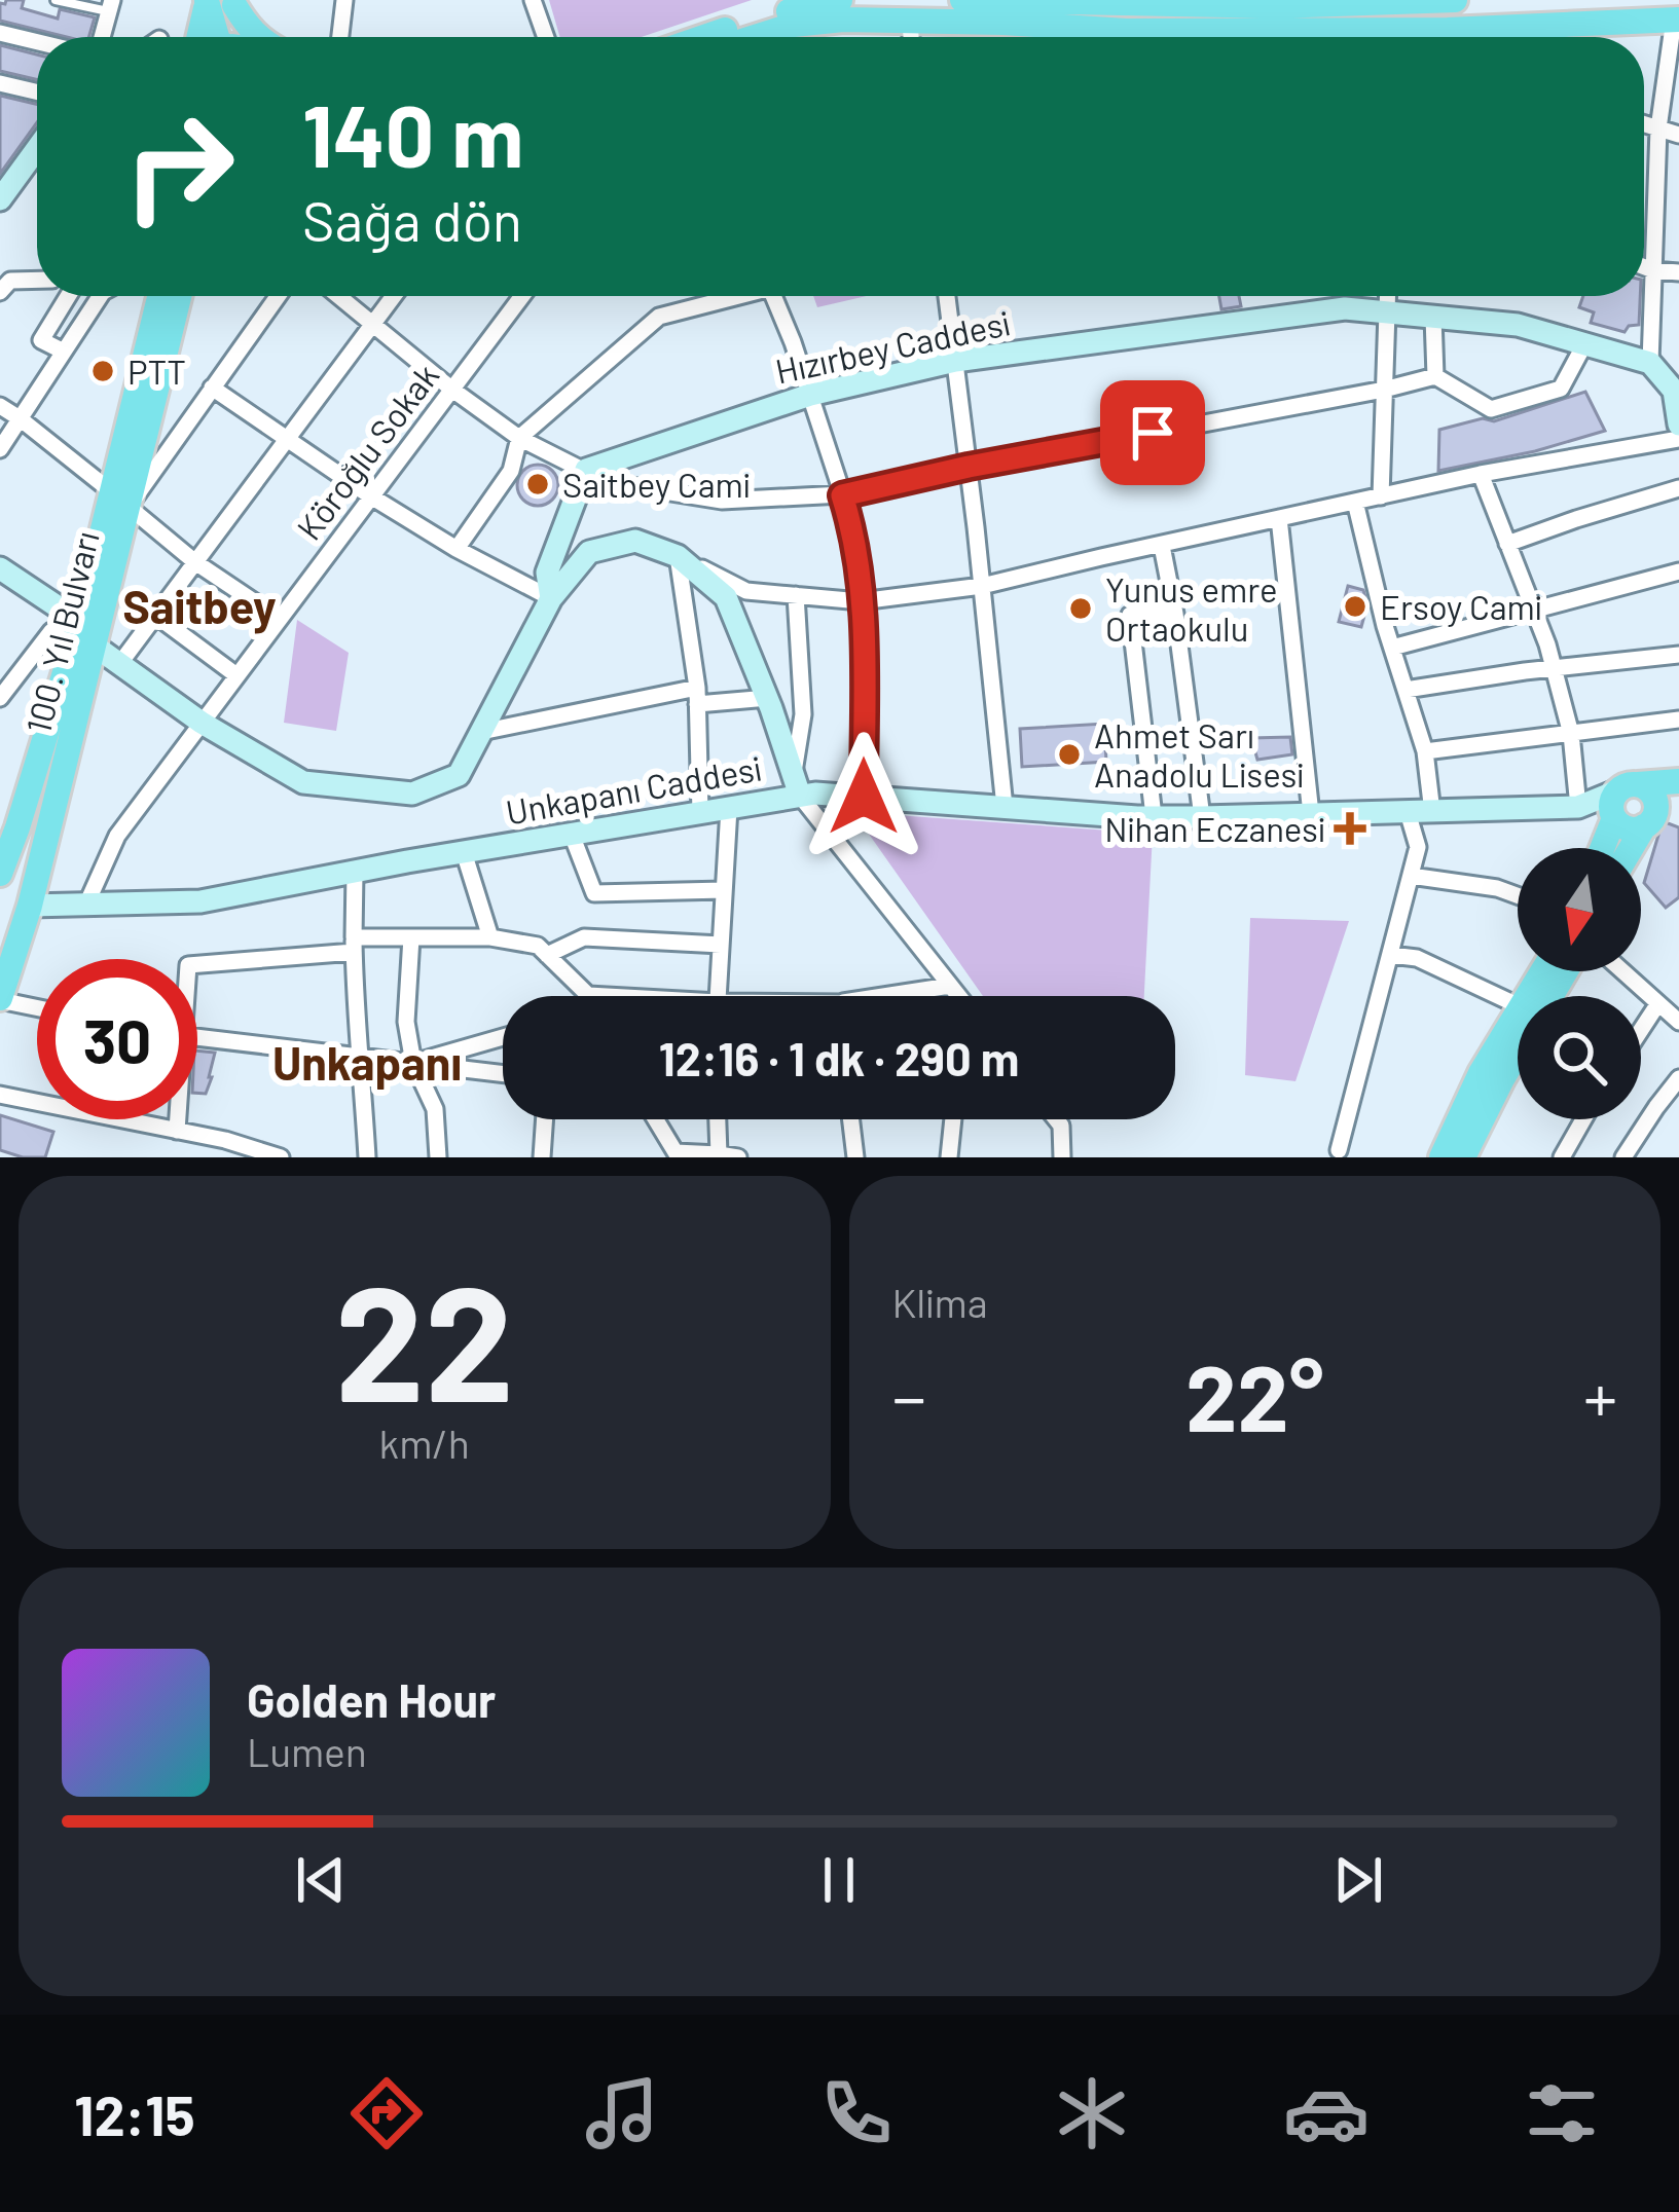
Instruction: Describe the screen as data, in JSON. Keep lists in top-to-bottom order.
{
  "streets": {
    "main road": ["Hızırbey Caddesi", "100. Yıl Bulvarı", "Unkapanı Caddesi"],
    "street": ["Köroğlu Sokak"]
  },
  "crossings": [
    ["Köroğlu Sokak", "Unkapanı Caddesi"],
    ["100. Yıl Bulvarı", "Unkapanı Caddesi"]
  ],
  "districts": ["Saitbey", "Unkapanı"],
  "places": {
    "other": [
      "PTT",
      "Saitbey Cami",
      "Ersoy Cami",
      "Yunus emre Ortaokulu",
      "Ahmet Sarı Anadolu Lisesi"
    ],
    "health": ["Nihan Eczanesi"]
  },
  "north": "bottom",
  "page": {
    "turn": ["140 m", "Sağa dön"],
    "limit": "30",
    "trip": "12:16 · 1 dk · 290 m",
    "tile": [
      ["22", "km/h"],
      "Klima"
    ],
    "heat": ["−", "22°", "+"],
    "song": ["Golden Hour", "Lumen"],
    "tabs": "12:15"
  }
}
